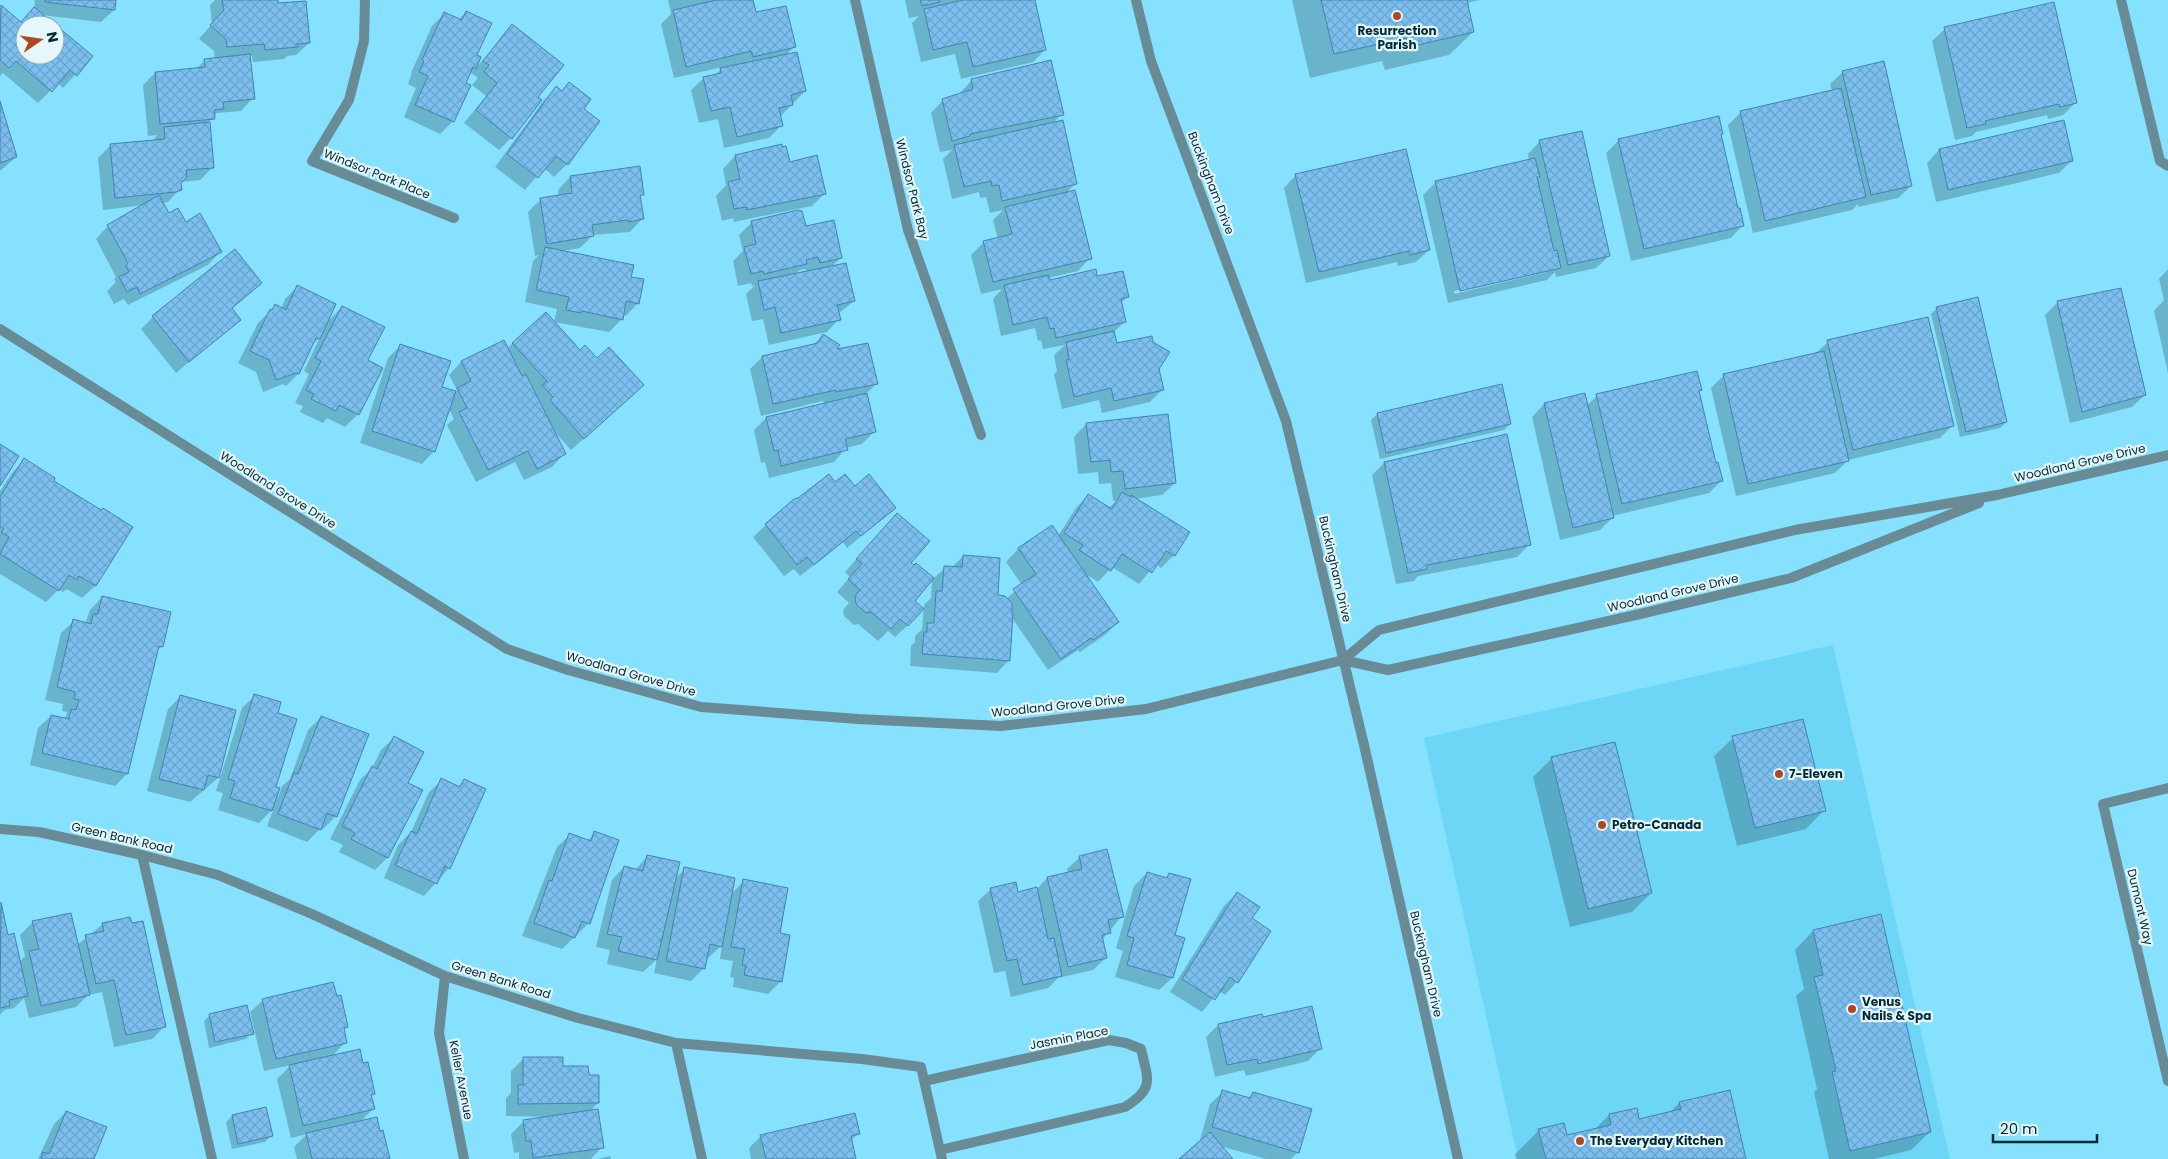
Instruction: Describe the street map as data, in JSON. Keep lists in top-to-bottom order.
{
  "streets": {
    "street": [
      "Windsor Park Place",
      "Buckingham Drive",
      "Windsor Park Bay",
      "Woodland Grove Drive",
      "Green Bank Road",
      "Dumont Way",
      "Jasmin Place",
      "Keller Avenue"
    ]
  },
  "crossings": [
    ["Buckingham Drive", "Woodland Grove Drive"],
    ["Green Bank Road", "Jasmin Place"],
    ["Green Bank Road", "Keller Avenue"]
  ],
  "places": [
    "Resurrection Parish",
    "7-Eleven",
    "Petro-Canada",
    "Venus Nails & Spa",
    "The Everyday Kitchen"
  ],
  "scale_bar": "20 m",
  "north": "right"
}
